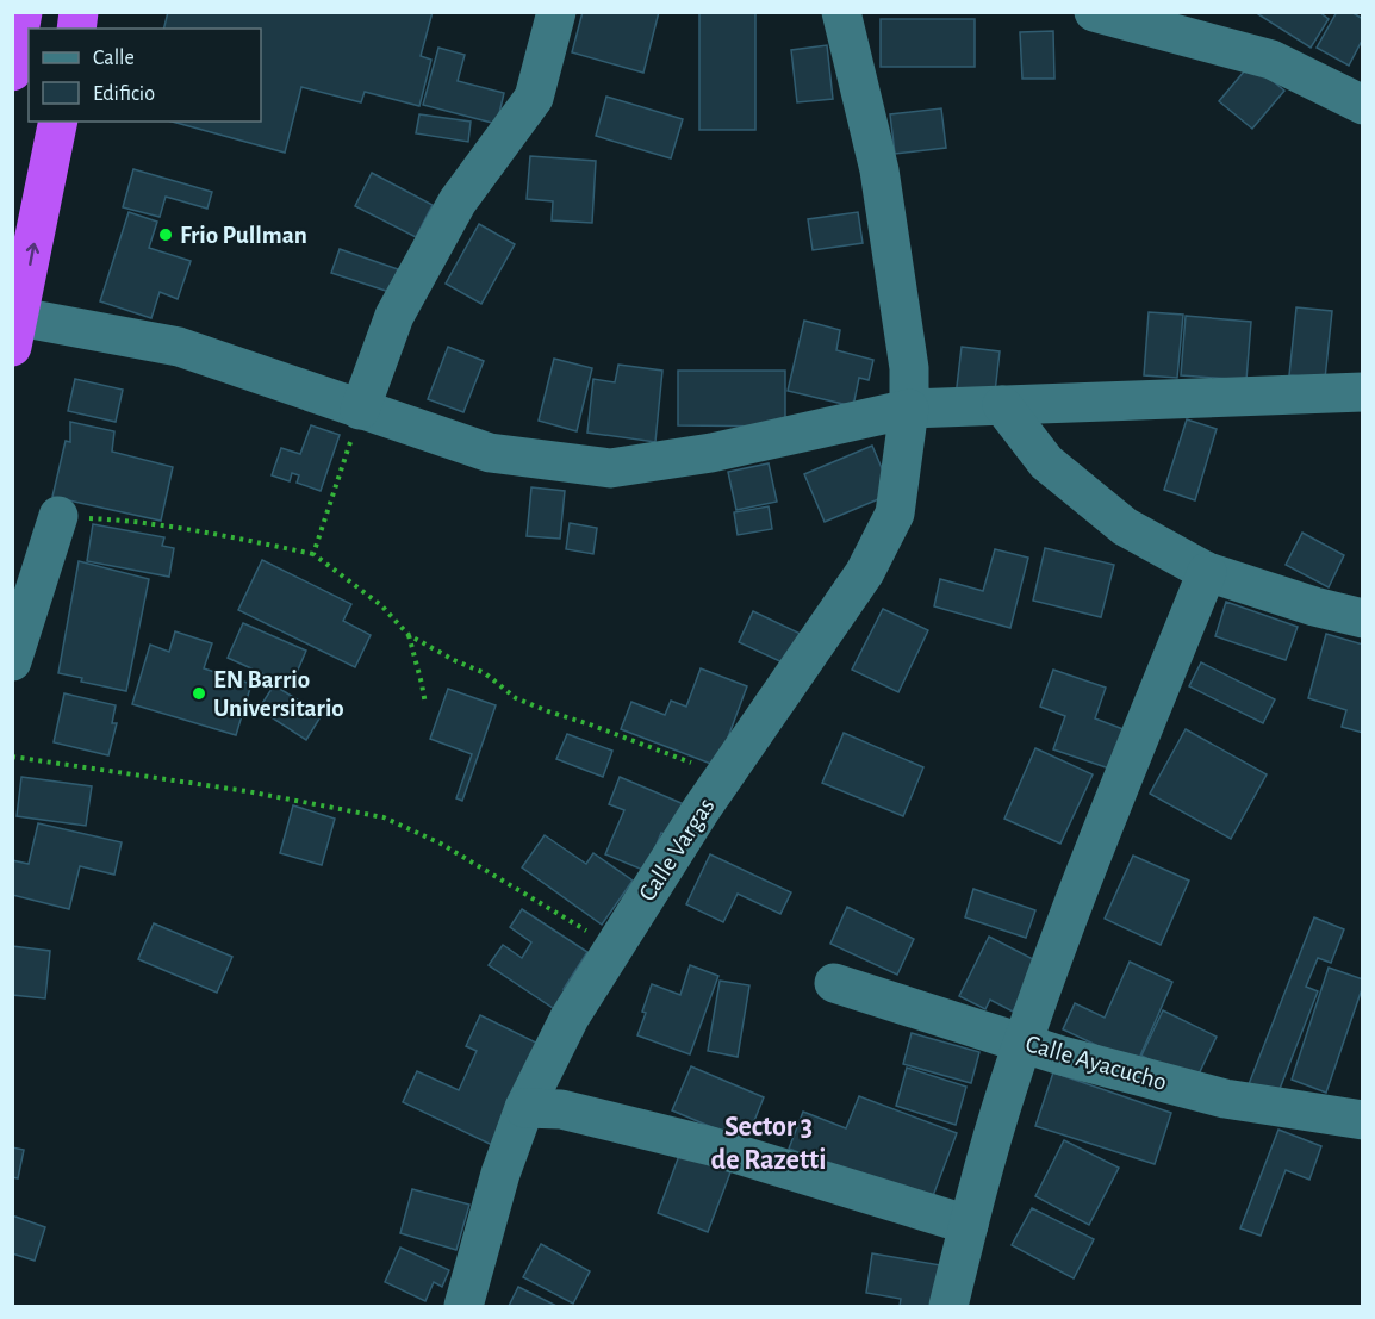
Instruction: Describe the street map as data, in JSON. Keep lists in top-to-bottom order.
{
  "streets": {
    "street": ["Calle Vargas", "Calle Ayacucho"]
  },
  "districts": ["Sector 3 de Razetti"],
  "places": ["Frio Pullman", "EN Barrio Universitario"],
  "legend": ["Calle", "Edificio"]
}
